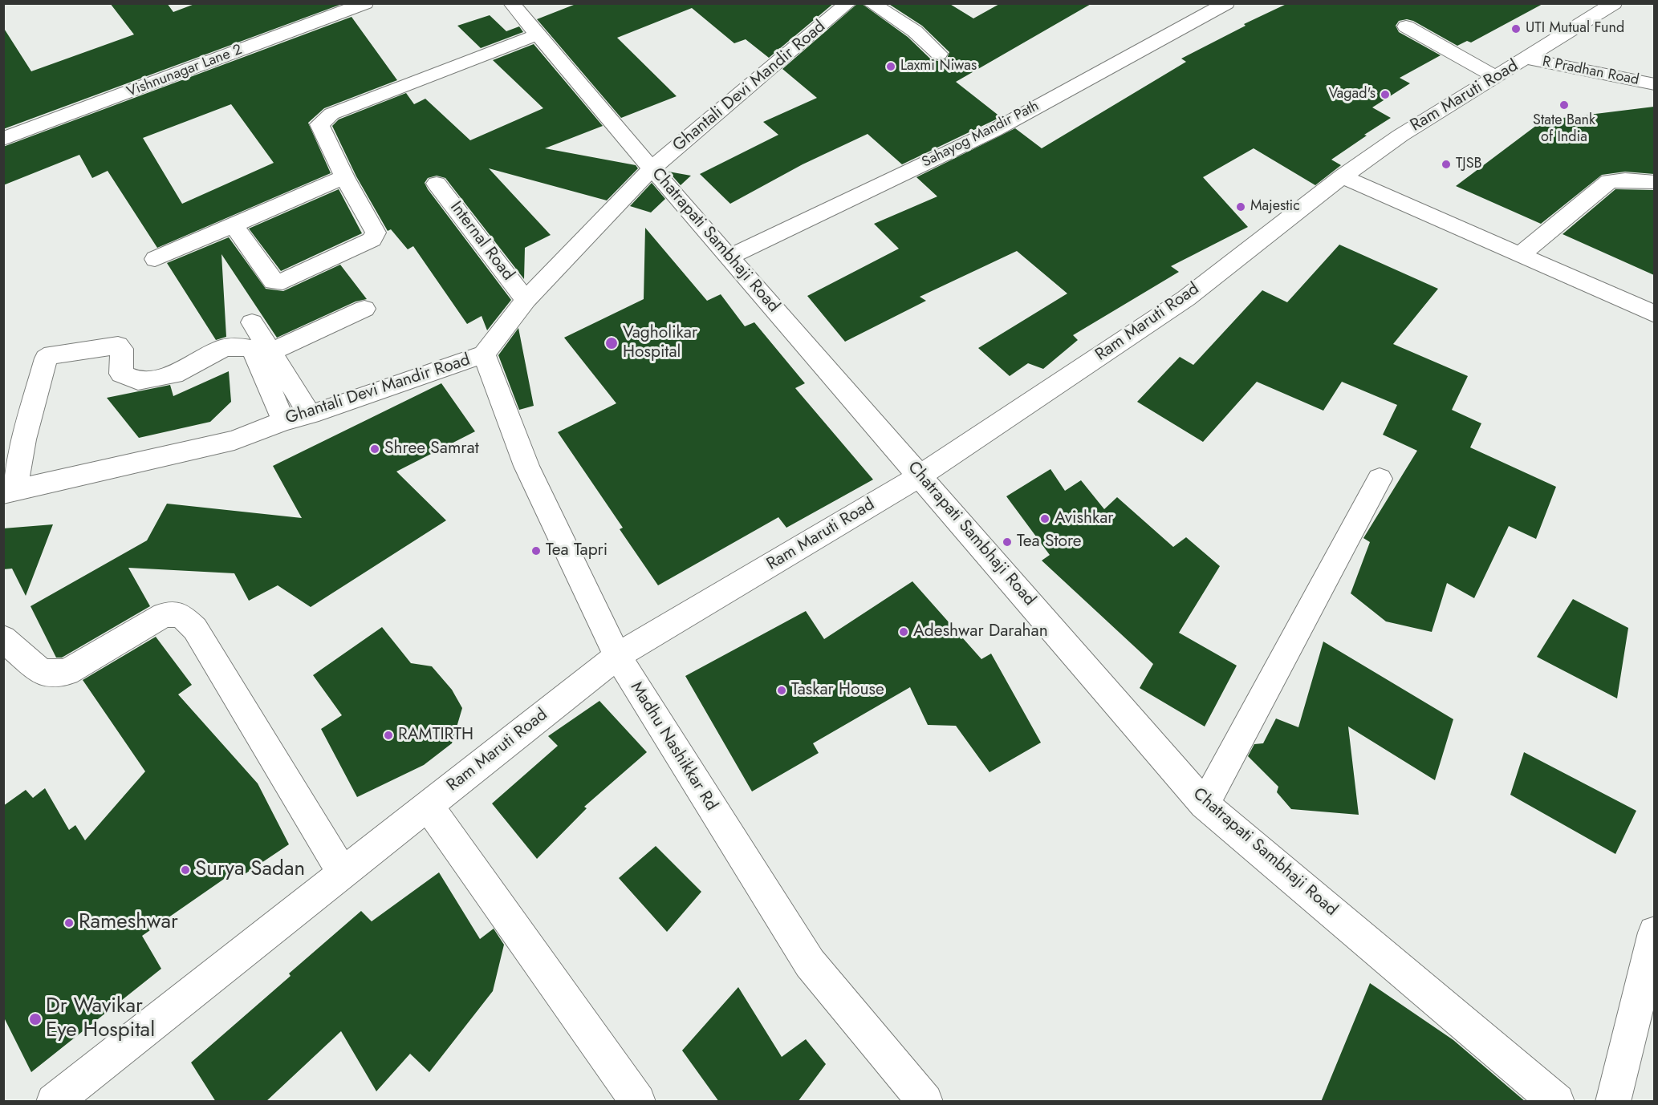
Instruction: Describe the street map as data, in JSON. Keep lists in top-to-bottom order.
{
  "streets": {
    "street": [
      "Vishnunagar Lane 2",
      "R Pradhan Road",
      "Ghantali Devi Mandir Road",
      "Ram Maruti Road",
      "Sahayog Mandir Path",
      "Chatrapati Sambhaji Road",
      "Internal Road",
      "Madhu Nashikkar Rd"
    ]
  },
  "crossings": [
    ["R Pradhan Road", "Ram Maruti Road"],
    ["Ghantali Devi Mandir Road", "Chatrapati Sambhaji Road"],
    ["Ghantali Devi Mandir Road", "Internal Road"],
    ["Ghantali Devi Mandir Road", "Madhu Nashikkar Rd"],
    ["Ram Maruti Road", "Chatrapati Sambhaji Road"],
    ["Ram Maruti Road", "Madhu Nashikkar Rd"],
    ["Sahayog Mandir Path", "Chatrapati Sambhaji Road"]
  ],
  "places": [
    "UTI Mutual Fund",
    "Laxmi Niwas",
    "Vagad's",
    "State Bank of India",
    "TJSB",
    "Majestic",
    "Vagholikar Hospital",
    "Shree Samrat",
    "Avishkar",
    "Tea Store",
    "Tea Tapri",
    "Adeshwar Darahan",
    "Taskar House",
    "RAMTIRTH",
    "Surya Sadan",
    "Rameshwar",
    "Dr Wavikar Eye Hospital"
  ]
}
